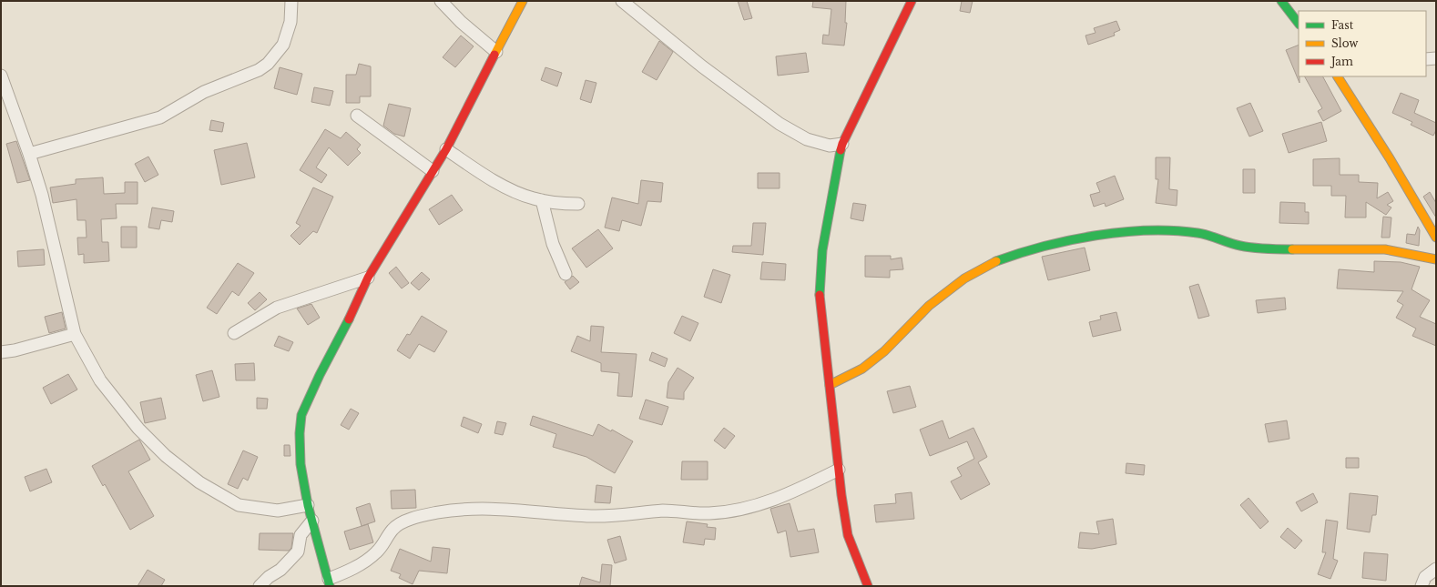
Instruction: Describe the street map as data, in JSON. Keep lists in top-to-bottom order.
{
  "legend": ["Fast", "Slow", "Jam"]
}
